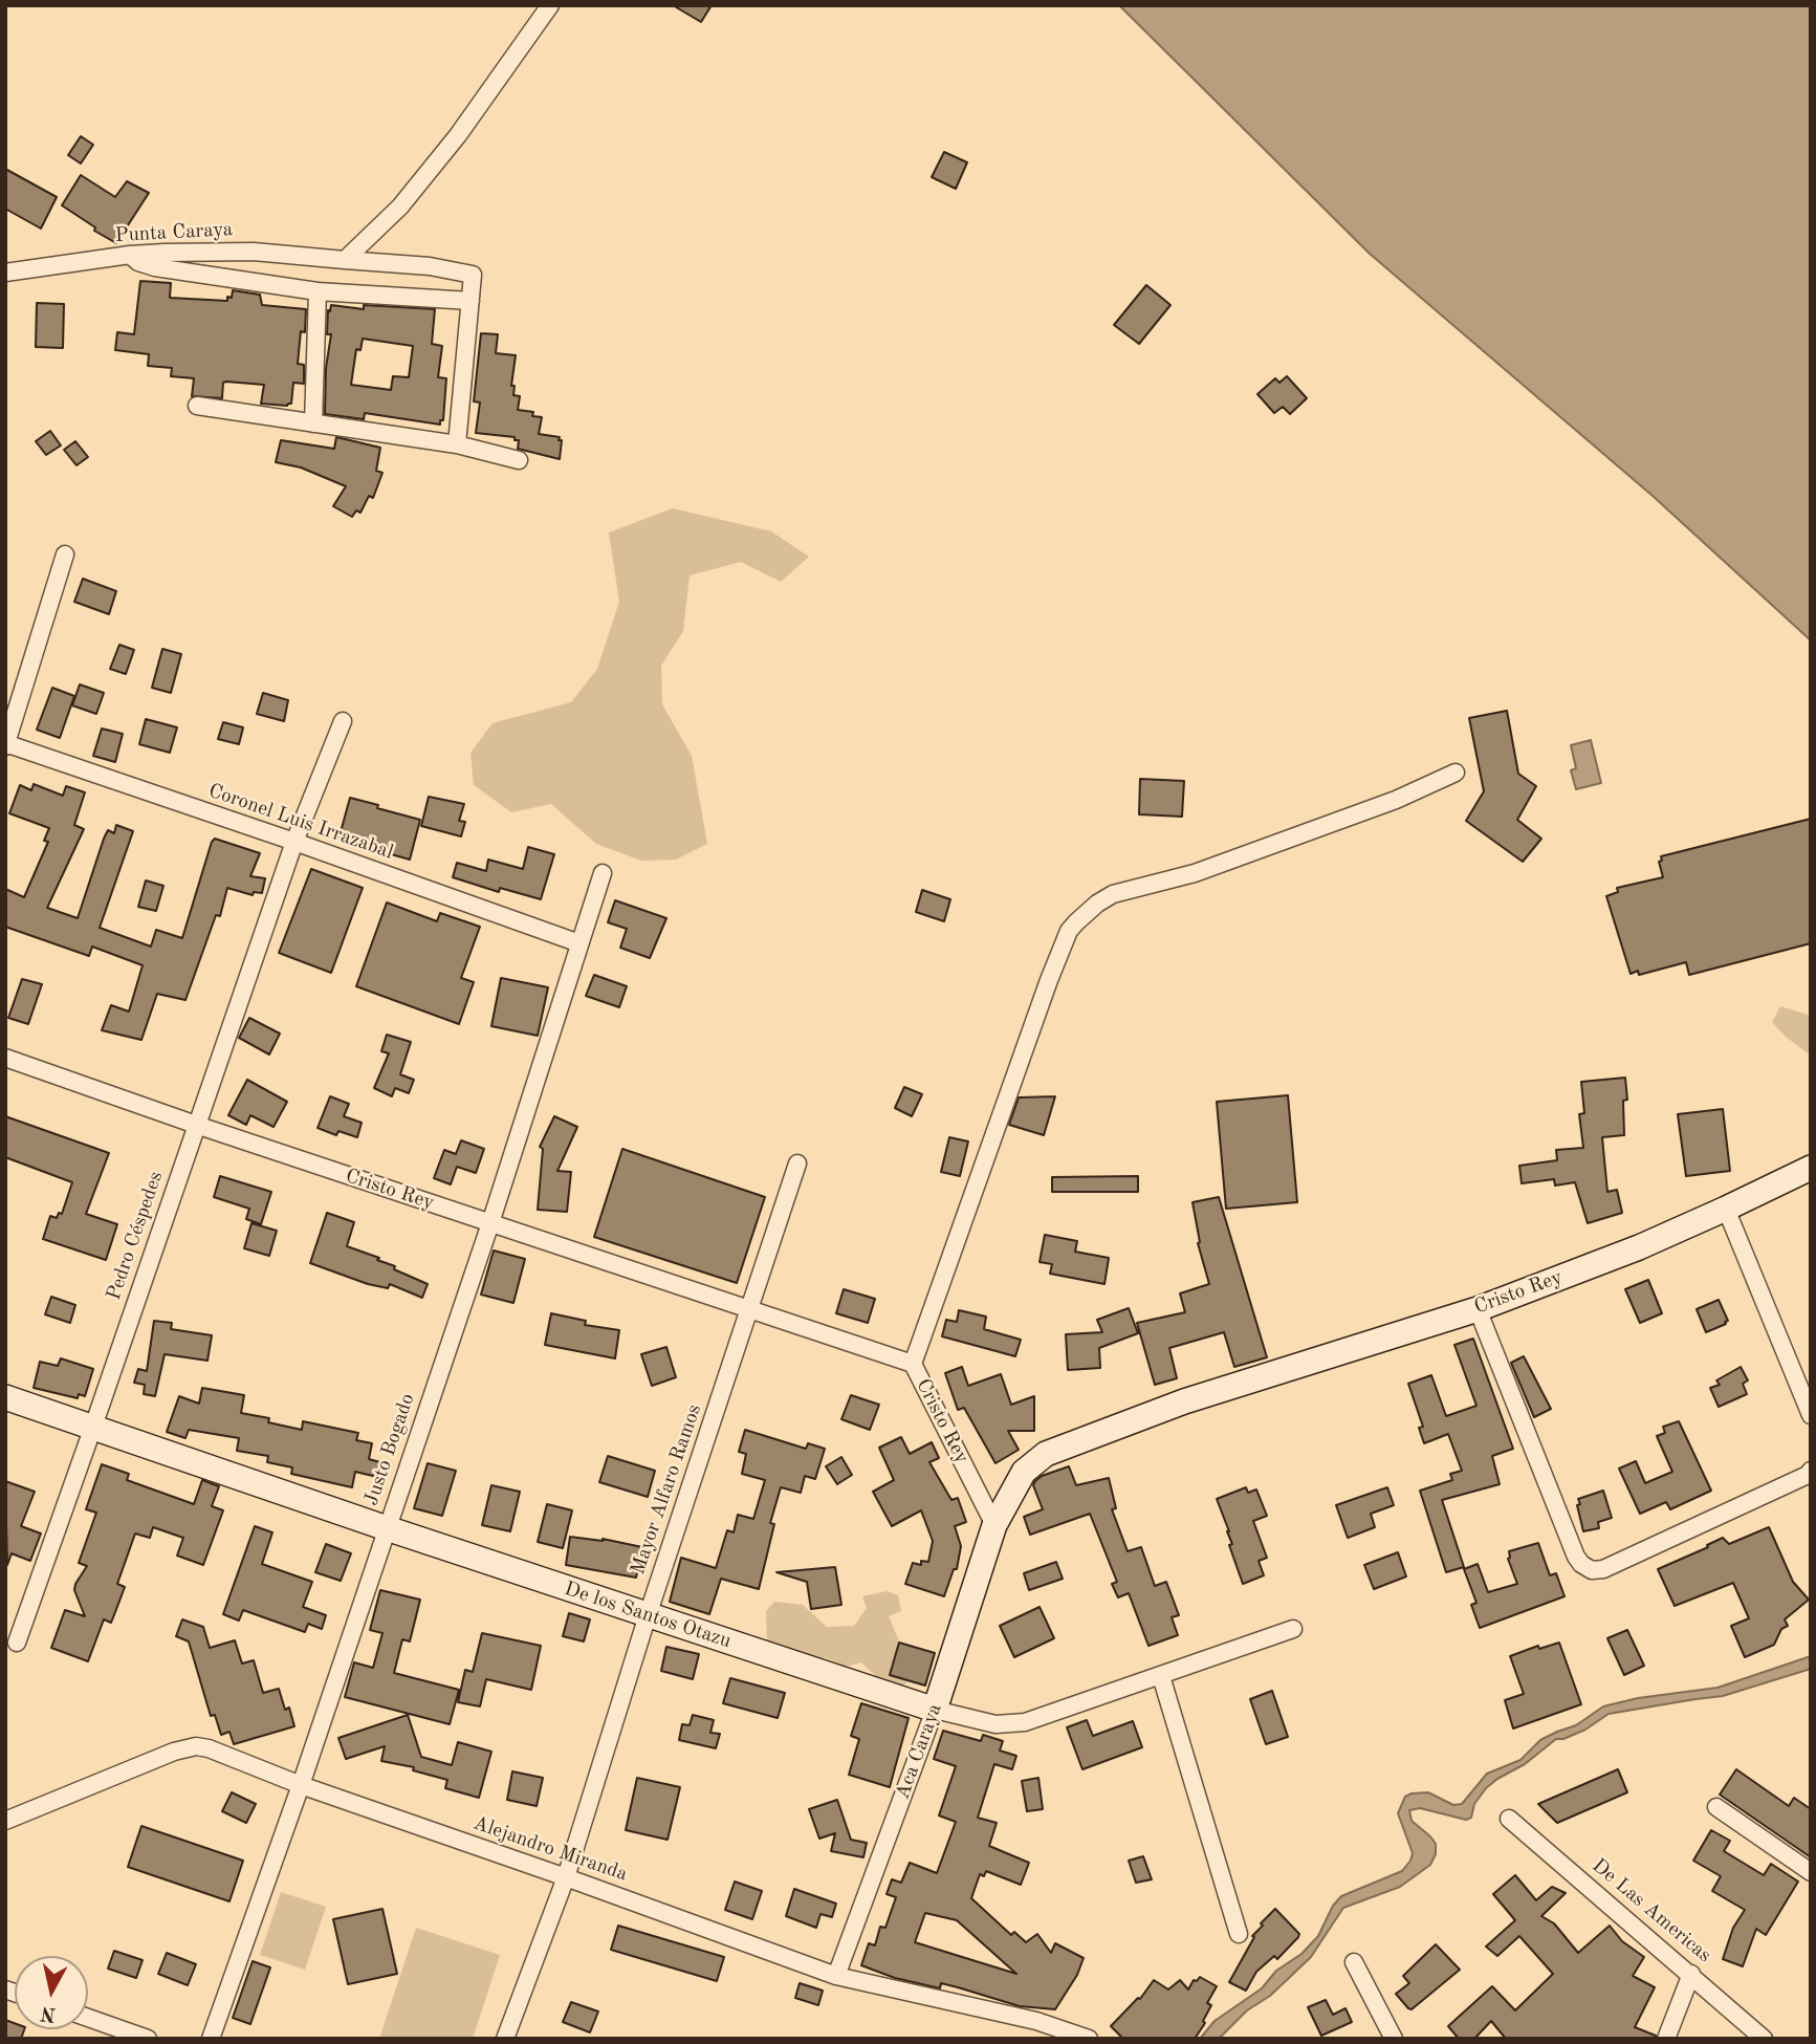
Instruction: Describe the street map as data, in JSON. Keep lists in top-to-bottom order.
{
  "streets": {
    "street": [
      "Punta Caraya",
      "Coronel Luis Irrazabal",
      "Cristo Rey",
      "Pedro Céspedes",
      "Justo Bogado",
      "Mayor Alfaro Ramos",
      "De los Santos Otazu",
      "Aca Caraya",
      "Alejandro Miranda",
      "De Las Americas"
    ]
  },
  "crossings": [
    ["Coronel Luis Irrazabal", "Pedro Céspedes"],
    ["Coronel Luis Irrazabal", "Justo Bogado"],
    ["Cristo Rey", "Pedro Céspedes"],
    ["Cristo Rey", "Justo Bogado"],
    ["Cristo Rey", "Mayor Alfaro Ramos"],
    ["Cristo Rey", "Aca Caraya"],
    ["Pedro Céspedes", "De los Santos Otazu"],
    ["Justo Bogado", "De los Santos Otazu"],
    ["Justo Bogado", "Alejandro Miranda"],
    ["Mayor Alfaro Ramos", "De los Santos Otazu"],
    ["Mayor Alfaro Ramos", "Alejandro Miranda"],
    ["De los Santos Otazu", "Aca Caraya"],
    ["Aca Caraya", "Alejandro Miranda"]
  ],
  "north": "bottom"
}
